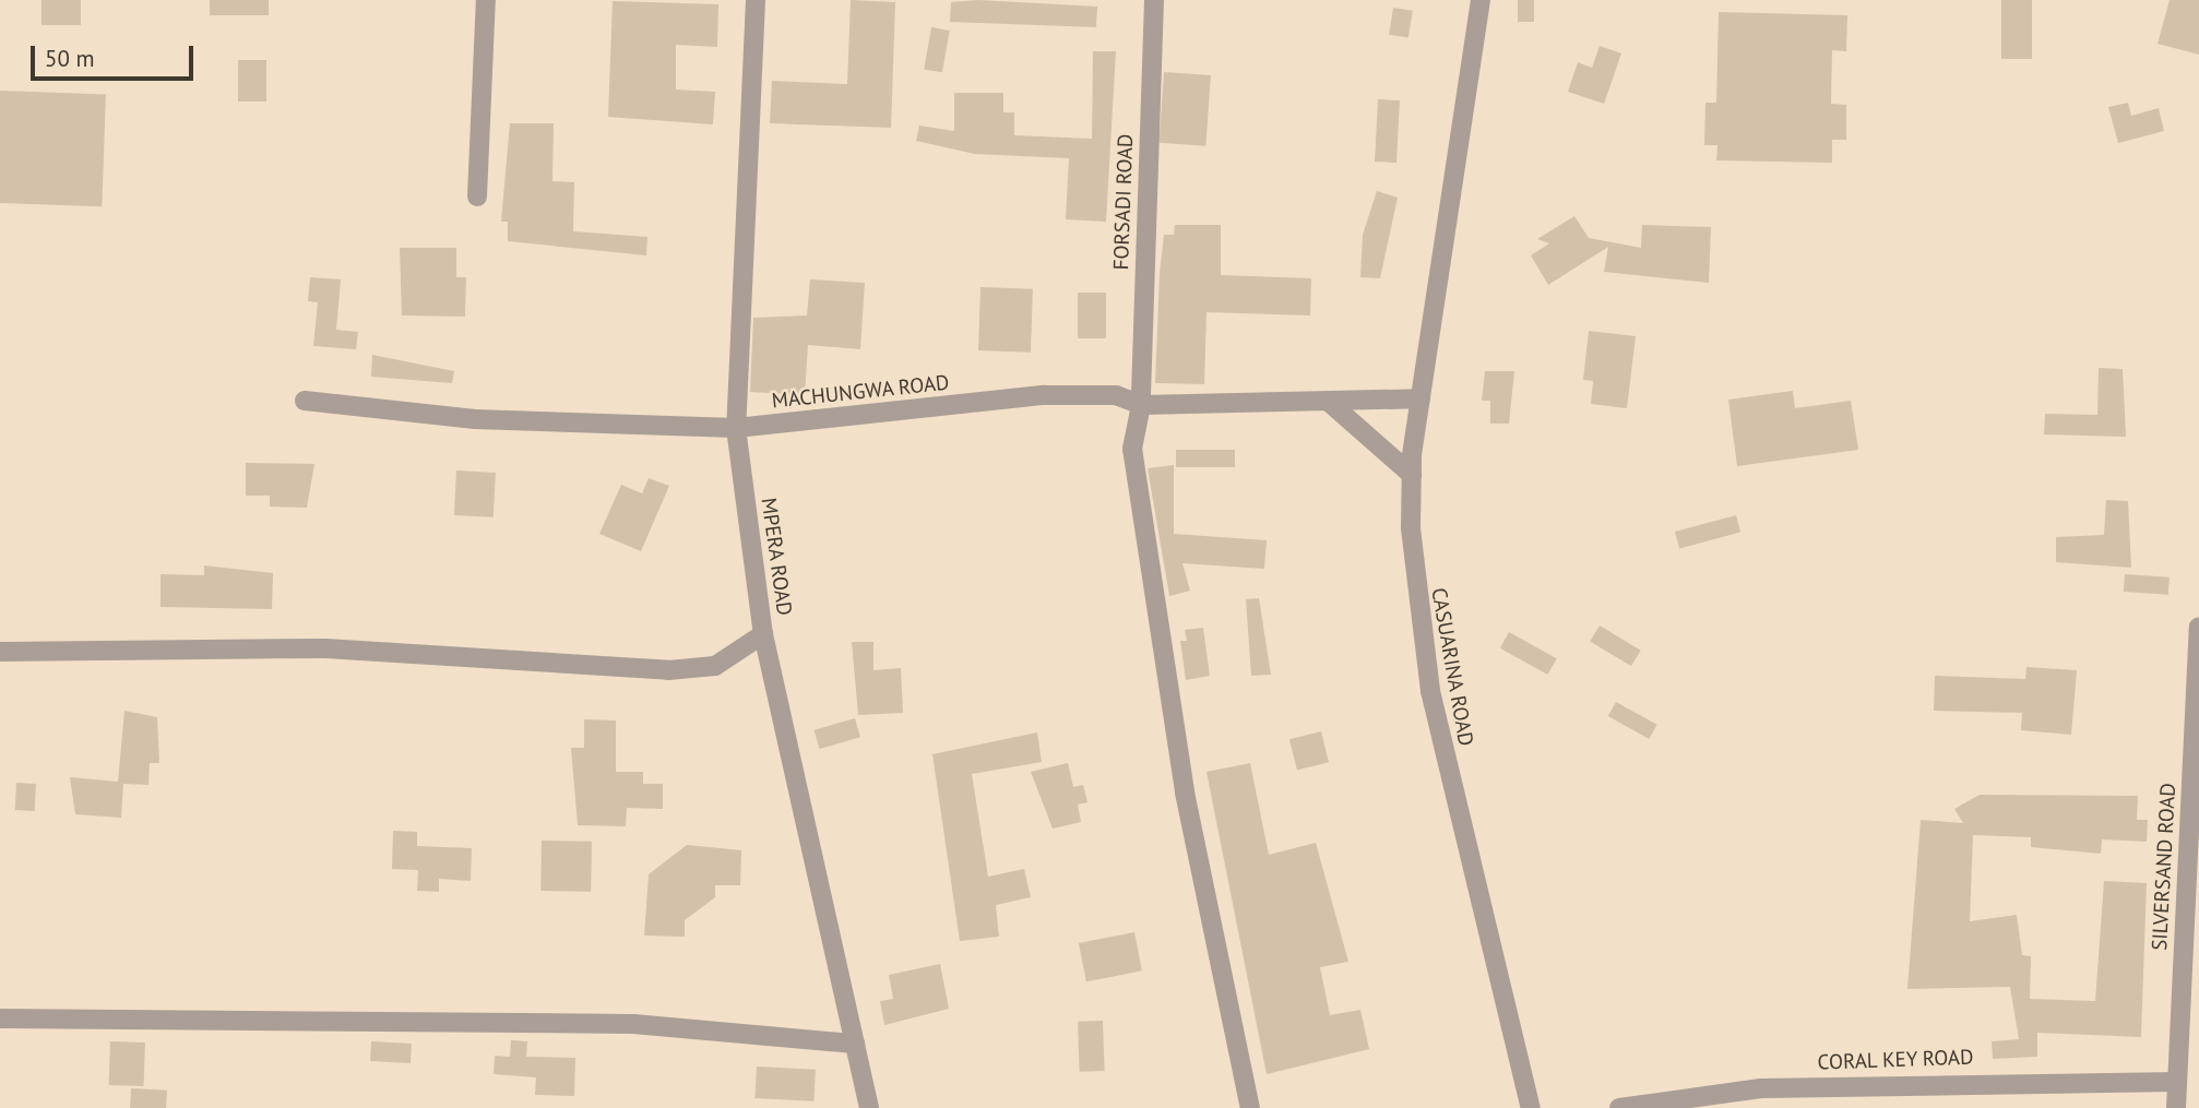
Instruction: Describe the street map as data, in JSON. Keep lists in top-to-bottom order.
{
  "streets": {
    "street": [
      "FORSADI ROAD",
      "MACHUNGWA ROAD",
      "MPERA ROAD",
      "CASUARINA ROAD",
      "SILVERSAND ROAD",
      "CORAL KEY ROAD"
    ]
  },
  "crossings": [
    ["FORSADI ROAD", "MACHUNGWA ROAD"],
    ["MACHUNGWA ROAD", "MPERA ROAD"],
    ["MACHUNGWA ROAD", "CASUARINA ROAD"],
    ["SILVERSAND ROAD", "CORAL KEY ROAD"]
  ],
  "scale_bar": "50 m"
}
